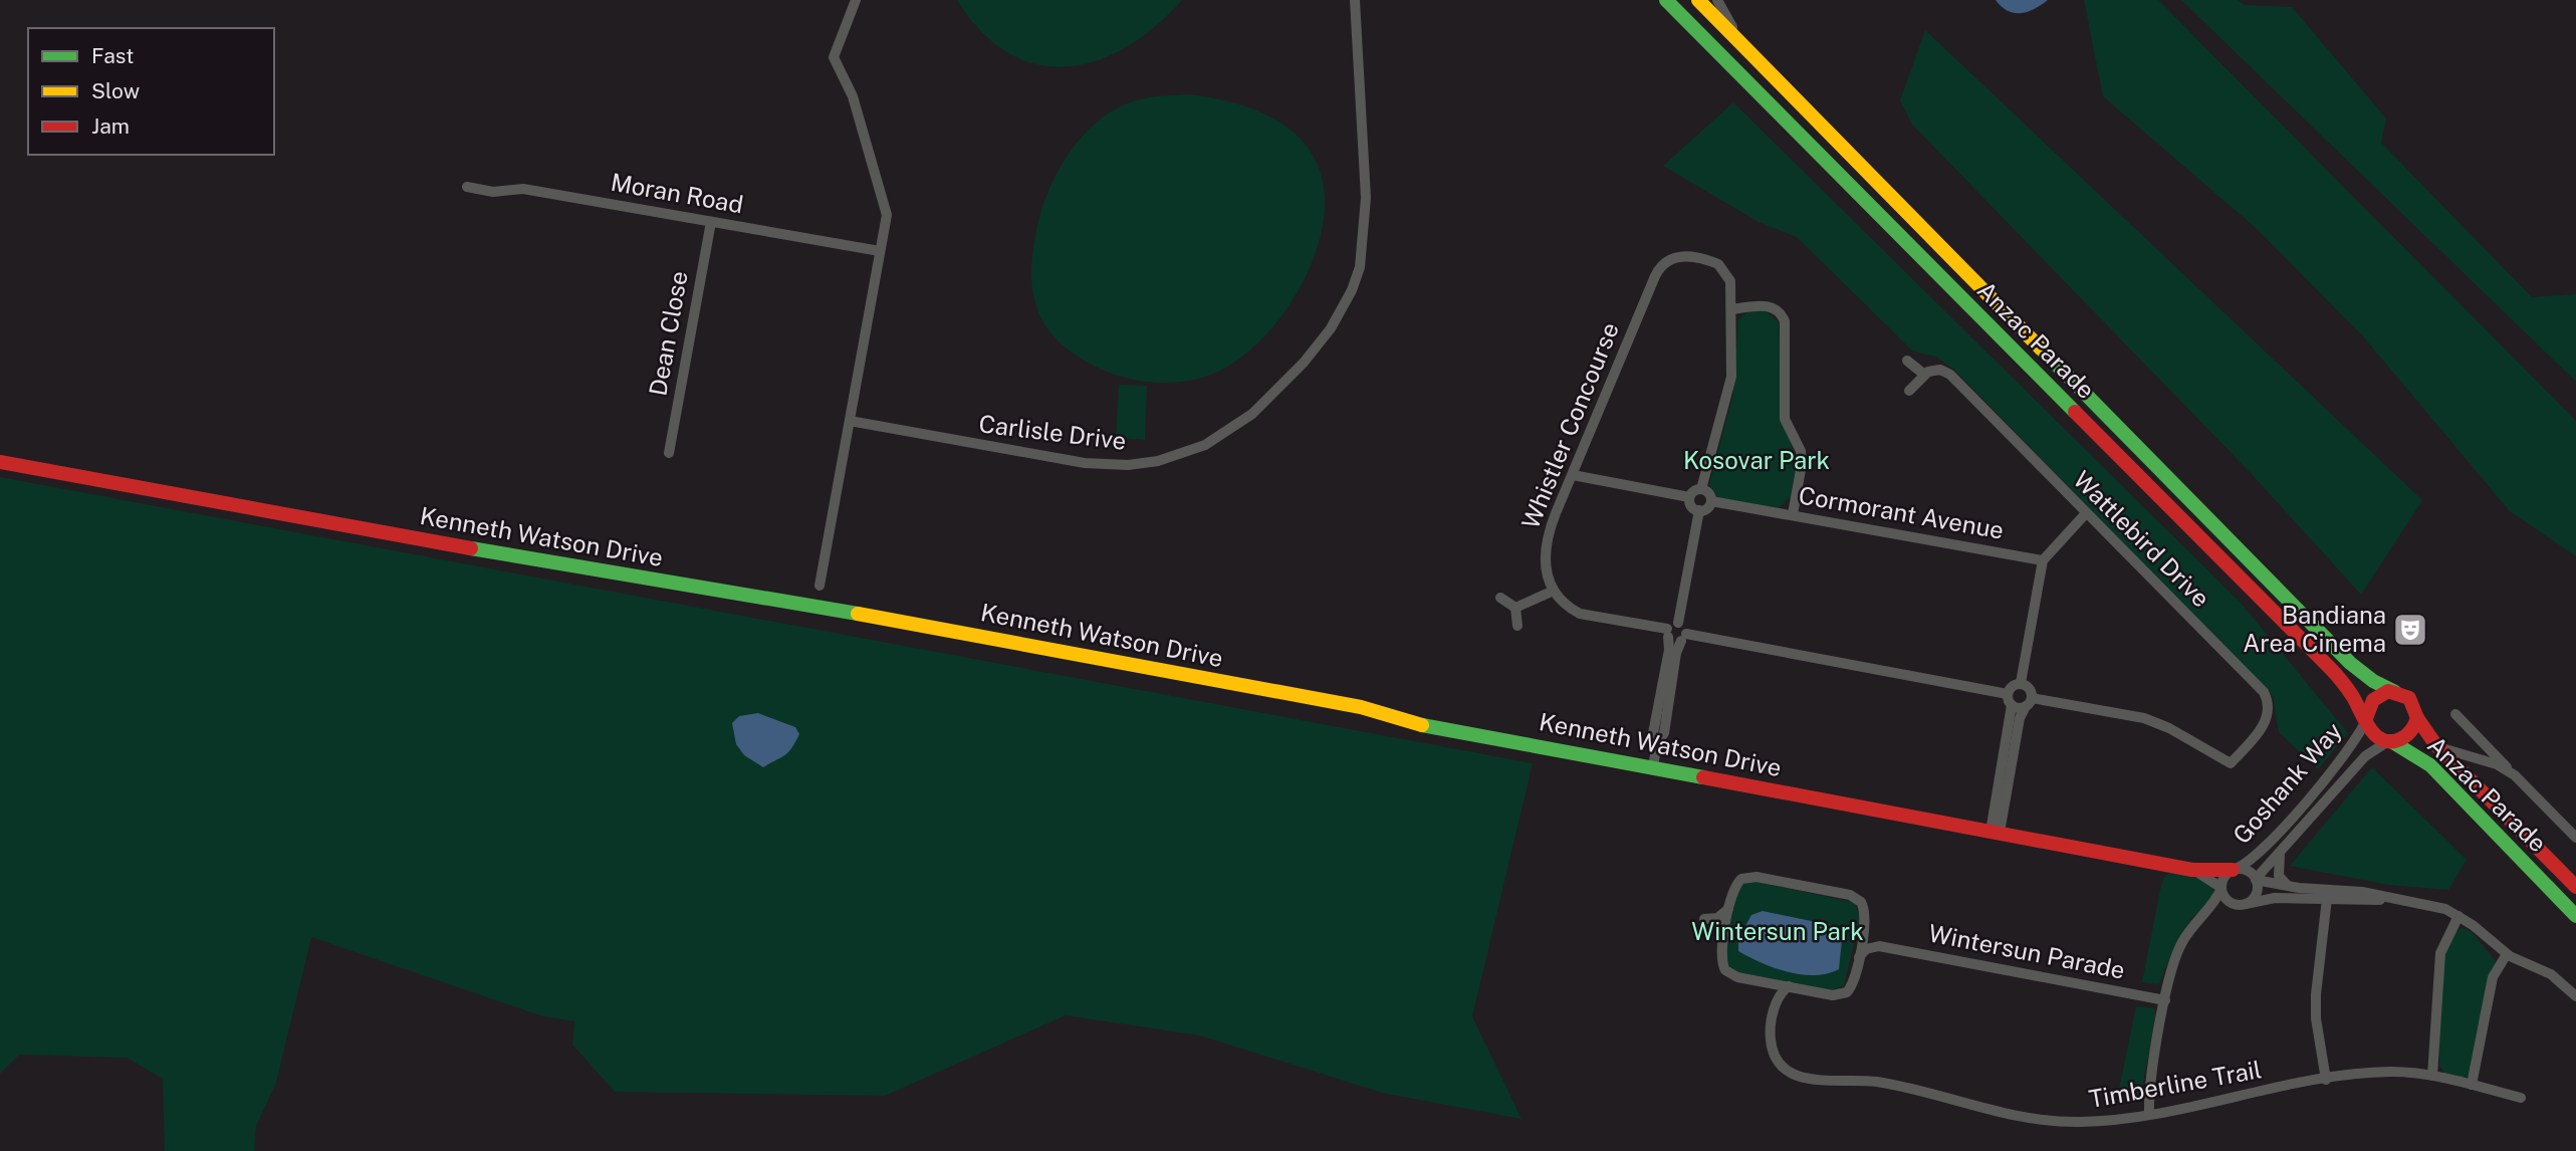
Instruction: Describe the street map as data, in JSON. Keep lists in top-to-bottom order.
{
  "streets": {
    "main road": ["Anzac Parade", "Kenneth Watson Drive"],
    "street": [
      "Moran Road",
      "Dean Close",
      "Whistler Concourse",
      "Carlisle Drive",
      "Cormorant Avenue",
      "Wattlebird Drive",
      "Goshank Way",
      "Wintersun Parade",
      "Timberline Trail"
    ]
  },
  "crossings": [
    ["Moran Road", "Dean Close"],
    ["Anzac Parade", "Goshank Way"],
    ["Kenneth Watson Drive", "Goshank Way"]
  ],
  "parks": ["Kosovar Park", "Wintersun Park"],
  "places": {
    "theatre": ["Bandiana Area Cinema"]
  },
  "legend": ["Fast", "Slow", "Jam"]
}
